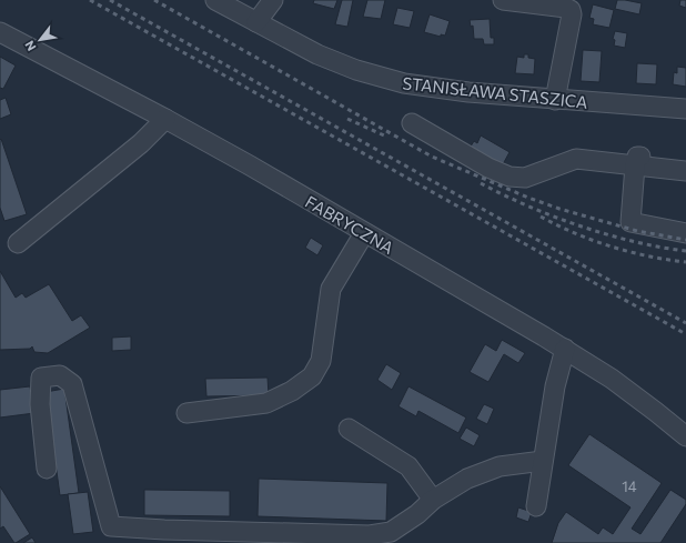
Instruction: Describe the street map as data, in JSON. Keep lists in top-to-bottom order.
{
  "streets": {
    "street": ["STANISŁAWA STASZICA", "FABRYCZNA"]
  },
  "house_numbers": ["14"],
  "north": "bottom left"
}
